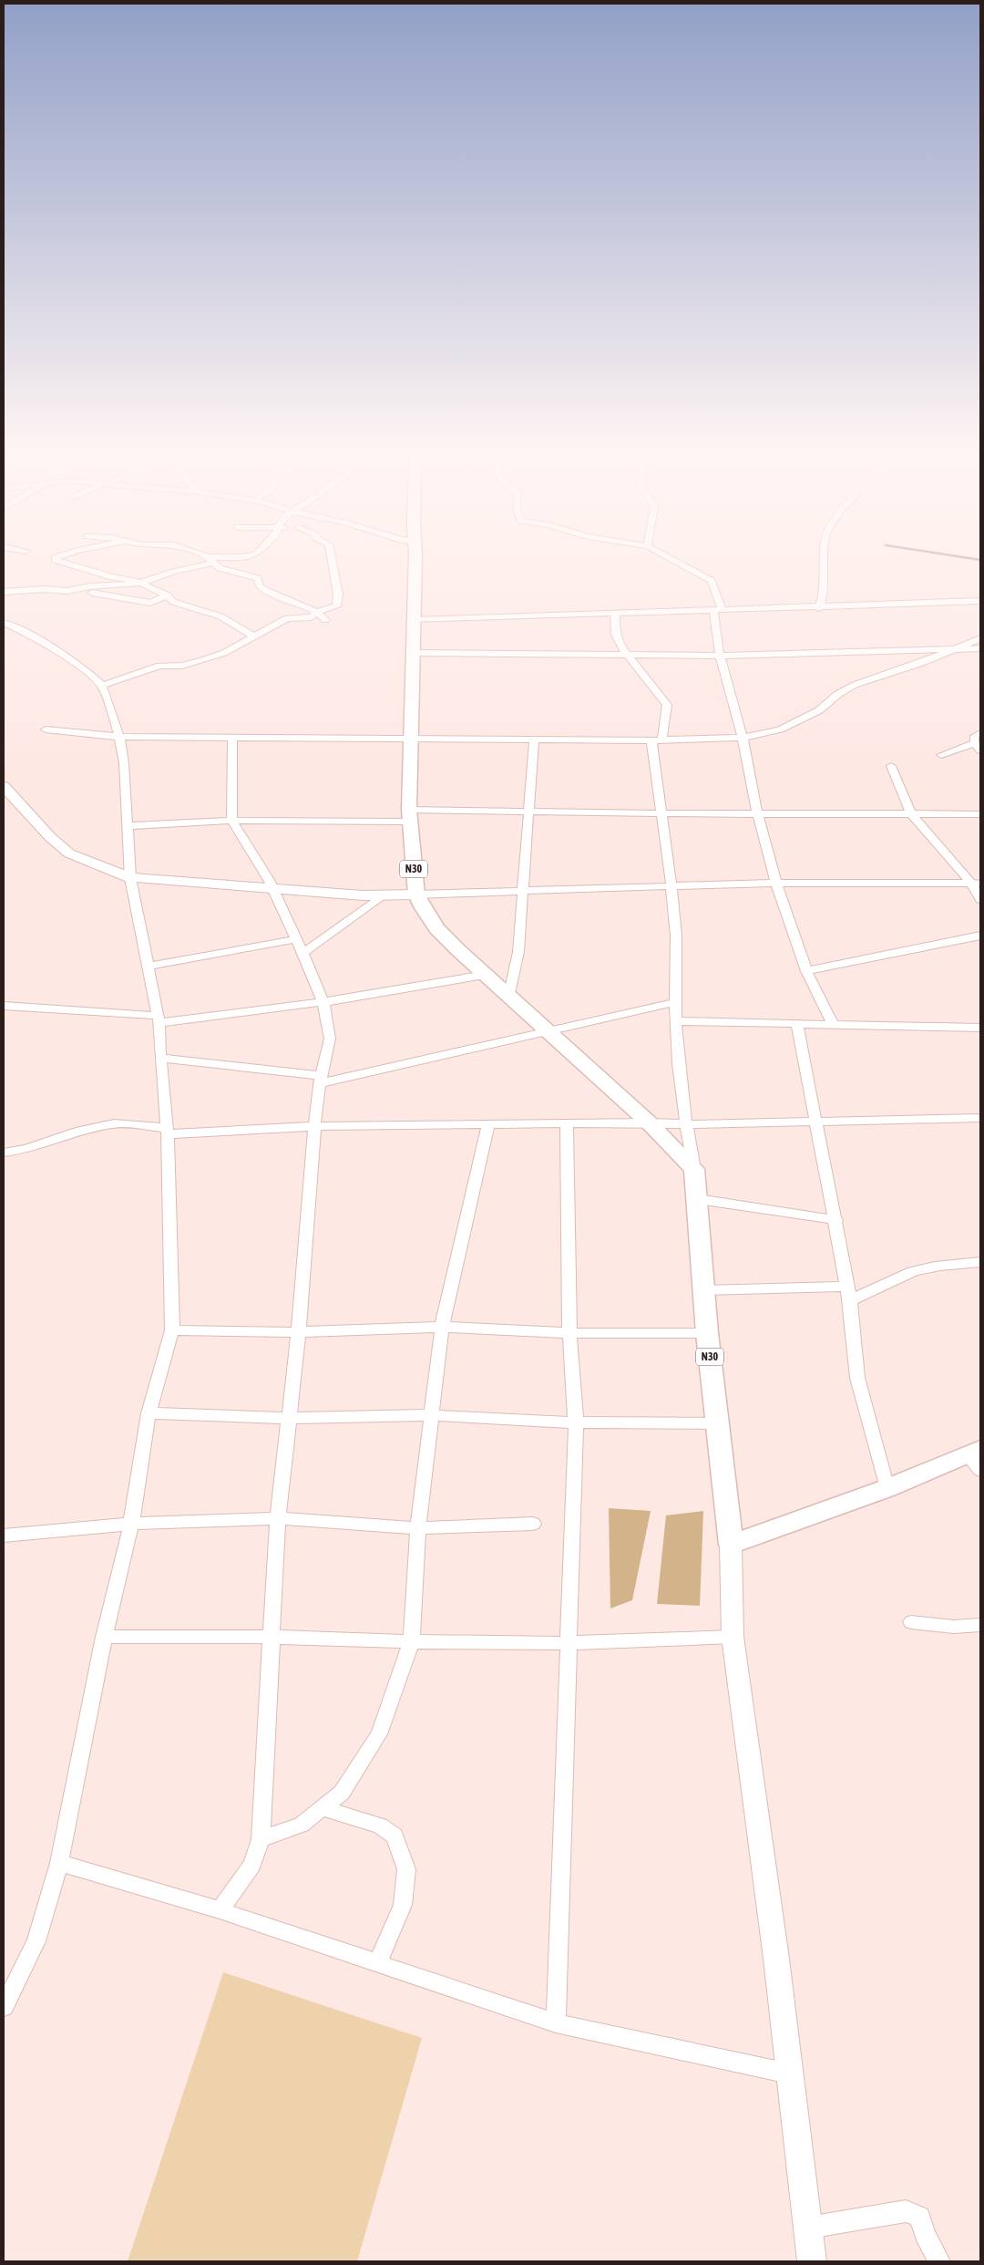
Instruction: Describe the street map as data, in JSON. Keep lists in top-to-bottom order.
{
  "streets": {
    "main road": ["N30"]
  }
}
